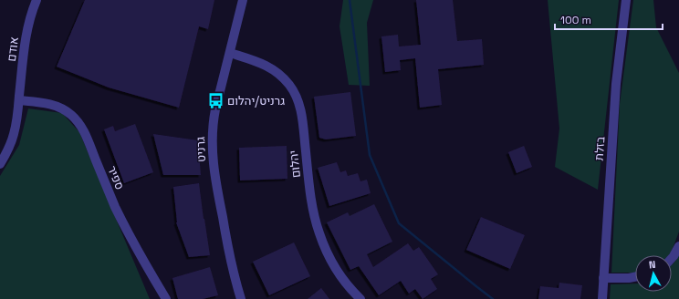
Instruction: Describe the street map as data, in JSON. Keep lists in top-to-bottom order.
{
  "streets": {
    "street": [
      "אודם",
      "בזלת",
      "גרניט",
      "יהלום",
      "ספיר"
    ]
  },
  "crossings": [
    ["אודם", "ספיר"],
    ["גרניט", "יהלום"]
  ],
  "places": {
    "bus stop": ["גרניט/יהלום"]
  },
  "scale_bar": "100 m",
  "north": "top"
}
